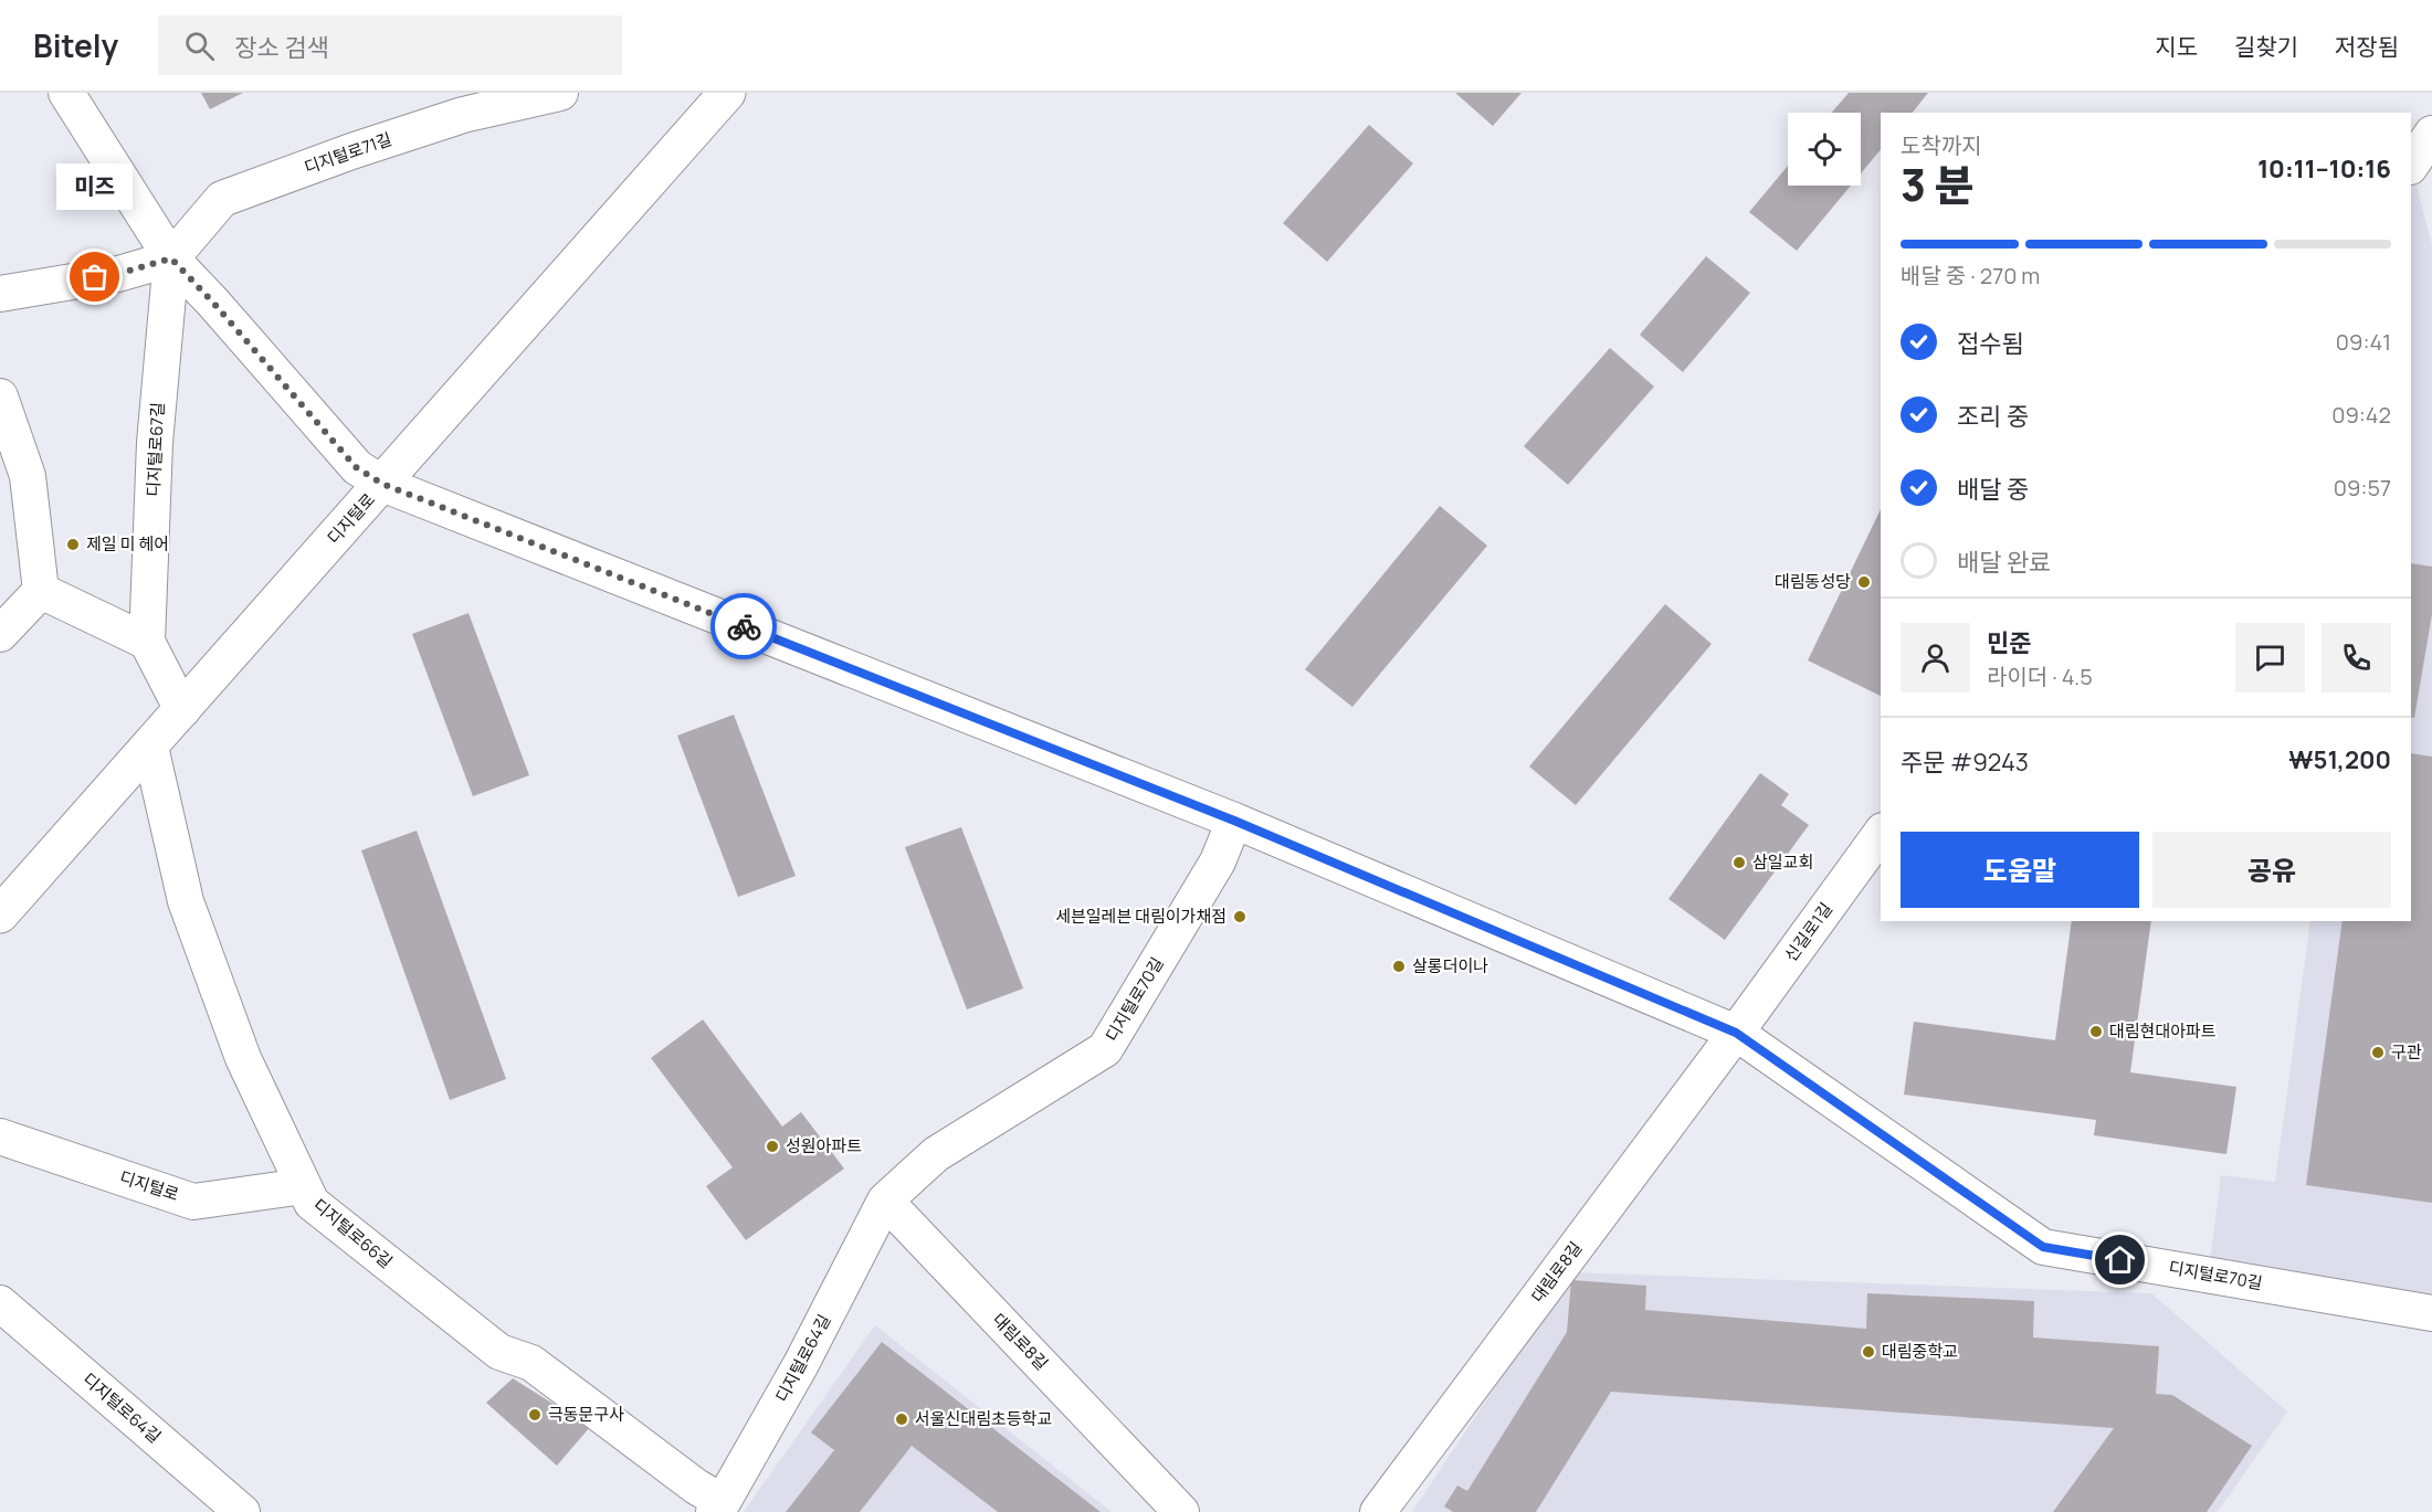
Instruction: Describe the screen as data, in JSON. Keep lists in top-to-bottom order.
{
  "streets": {
    "main road": ["디지털로"],
    "street": [
      "디지털로71길",
      "디지털로67길",
      "신길로1길",
      "디지털로70길",
      "디지털로66길",
      "대림로8길",
      "디지털로64길"
    ]
  },
  "crossings": [
    ["디지털로71길", "디지털로67길"],
    ["디지털로71길", "디지털로70길"],
    ["디지털로67길", "디지털로"],
    ["디지털로67길", "디지털로70길"],
    ["디지털로", "디지털로70길"],
    ["디지털로", "디지털로66길"],
    ["신길로1길", "디지털로70길"],
    ["신길로1길", "대림로8길"],
    ["디지털로70길", "대림로8길"],
    ["디지털로70길", "디지털로64길"],
    ["디지털로66길", "디지털로64길"],
    ["대림로8길", "디지털로64길"]
  ],
  "places": [
    "미즈",
    "제일 미 헤어",
    "대림동성당",
    "삼일교회",
    "세븐일레븐 대림이가채점",
    "살롱더이나",
    "대림현대아파트",
    "구관",
    "성원아파트",
    "대림중학교",
    "극동문구사",
    "서울신대림초등학교"
  ],
  "page": {
    "header": "Bitely",
    "search": "장소 검색",
    "nav": ["지도", "길찾기", "저장됨"],
    "heading": ["3 분", "도착까지", "10:11–10:16"],
    "panel": [
      "민준",
      "라이더 · 4.5",
      "주문 #9243",
      "₩51,200"
    ],
    "bubble": "미즈",
    "bar": "배달 중 · 270 m",
    "list": [
      ["접수됨", "09:41"],
      ["조리 중", "09:42"],
      ["배달 중", "09:57"],
      "배달 완료"
    ],
    "buttons": ["도움말", "공유"]
  }
}
